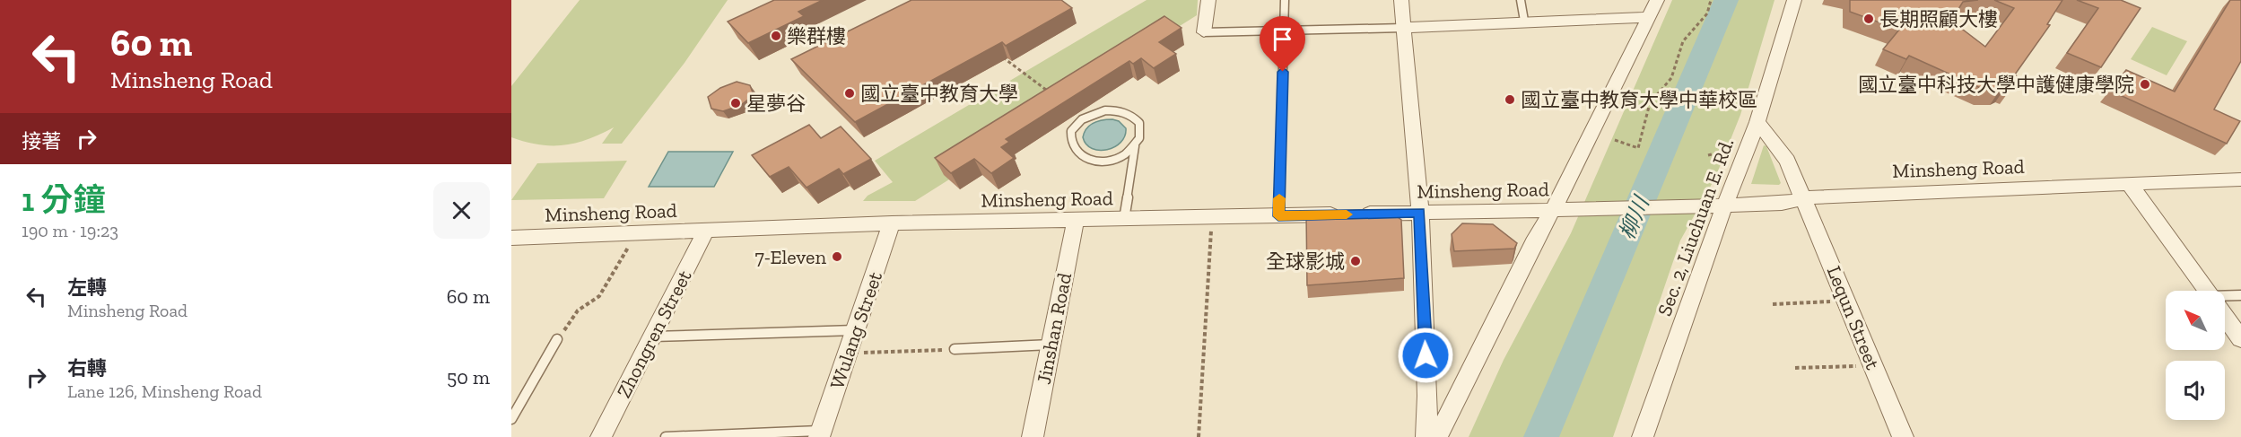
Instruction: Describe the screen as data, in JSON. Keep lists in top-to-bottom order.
{
  "streets": {
    "street": [
      "Minsheng Road",
      "Sec. 2, Liuchuan E. Rd.",
      "Lequn Street",
      "Jinshan Road",
      "Wulang Street",
      "Zhongren Street"
    ]
  },
  "crossings": [
    ["Minsheng Road", "Sec. 2, Liuchuan E. Rd."],
    ["Minsheng Road", "Lequn Street"],
    ["Minsheng Road", "Jinshan Road"],
    ["Minsheng Road", "Wulang Street"],
    ["Minsheng Road", "Zhongren Street"],
    ["Sec. 2, Liuchuan E. Rd.", "Lequn Street"]
  ],
  "water": ["柳川"],
  "places": [
    "長期照顧大樓",
    "樂群樓",
    "國立臺中科技大學中護健康學院",
    "國立臺中教育大學",
    "國立臺中教育大學中華校區",
    "星夢谷",
    "7-Eleven",
    "全球影城"
  ],
  "north": "top left",
  "page": {
    "turn": ["60 m", "Minsheng Road"],
    "then": "接著",
    "heading": ["1 分鐘", "190 m · 19:23"],
    "list": [
      {
        "name": "左轉",
        "note": "Minsheng Road",
        "value": "60 m"
      },
      {
        "name": "右轉",
        "note": "Lane 126, Minsheng Road",
        "value": "50 m"
      }
    ]
  }
}
